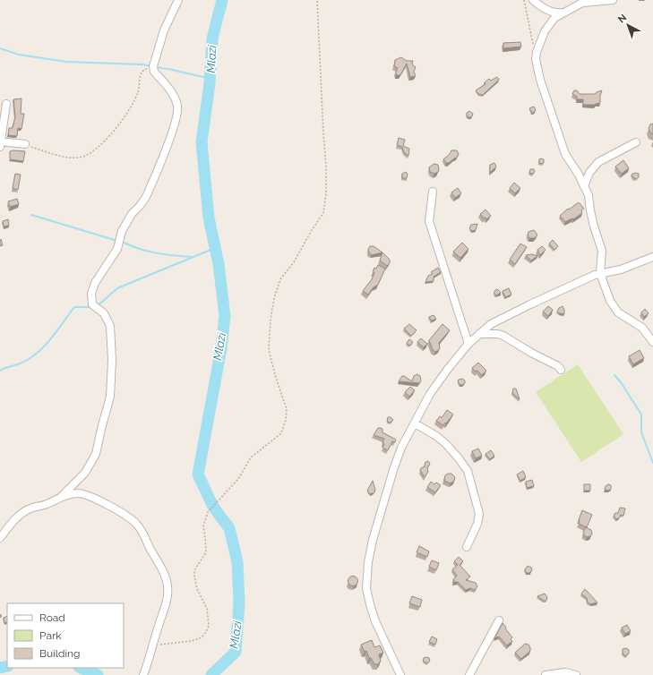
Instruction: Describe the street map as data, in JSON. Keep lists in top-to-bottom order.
{
  "water": ["Mlazi"],
  "legend": ["Road", "Park", "Building"],
  "north": "top left"
}
